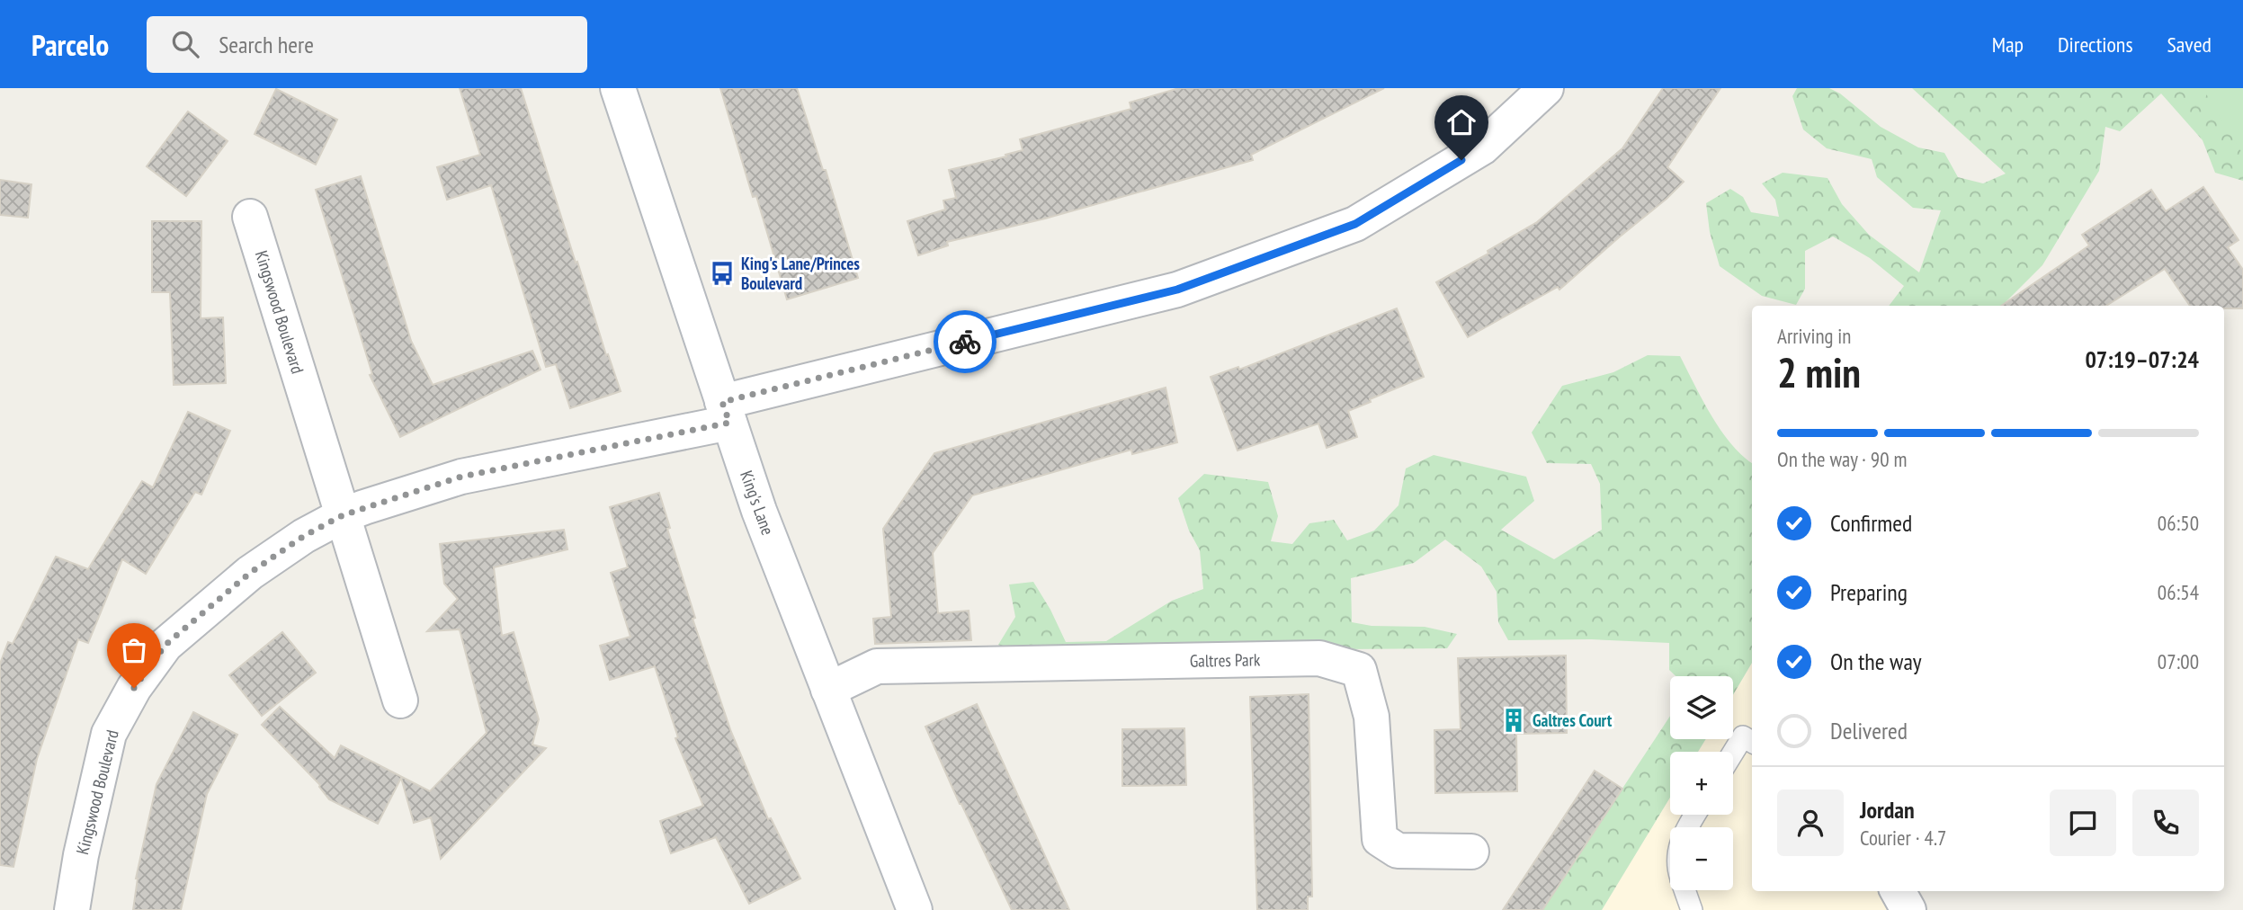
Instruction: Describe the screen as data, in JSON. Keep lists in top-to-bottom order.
{
  "streets": {
    "street": ["Kingswood Boulevard", "King's Lane", "Galtres Park"]
  },
  "crossings": [
    ["Kingswood Boulevard", "King's Lane"],
    ["King's Lane", "Galtres Park"]
  ],
  "places": {
    "bus stop": ["King's Lane/Princes Boulevard"],
    "building": ["Galtres Court"]
  },
  "page": {
    "header": "Parcelo",
    "search": "Search here",
    "nav": ["Map", "Directions", "Saved"],
    "heading": ["2 min", "Arriving in", "07:19–07:24"],
    "panel": ["Jordan", "Courier · 4.7"],
    "bar": "On the way · 90 m",
    "list": [
      ["Confirmed", "06:50"],
      ["Preparing", "06:54"],
      ["On the way", "07:00"],
      "Delivered"
    ],
    "map_buttons": ["+", "−"]
  }
}
